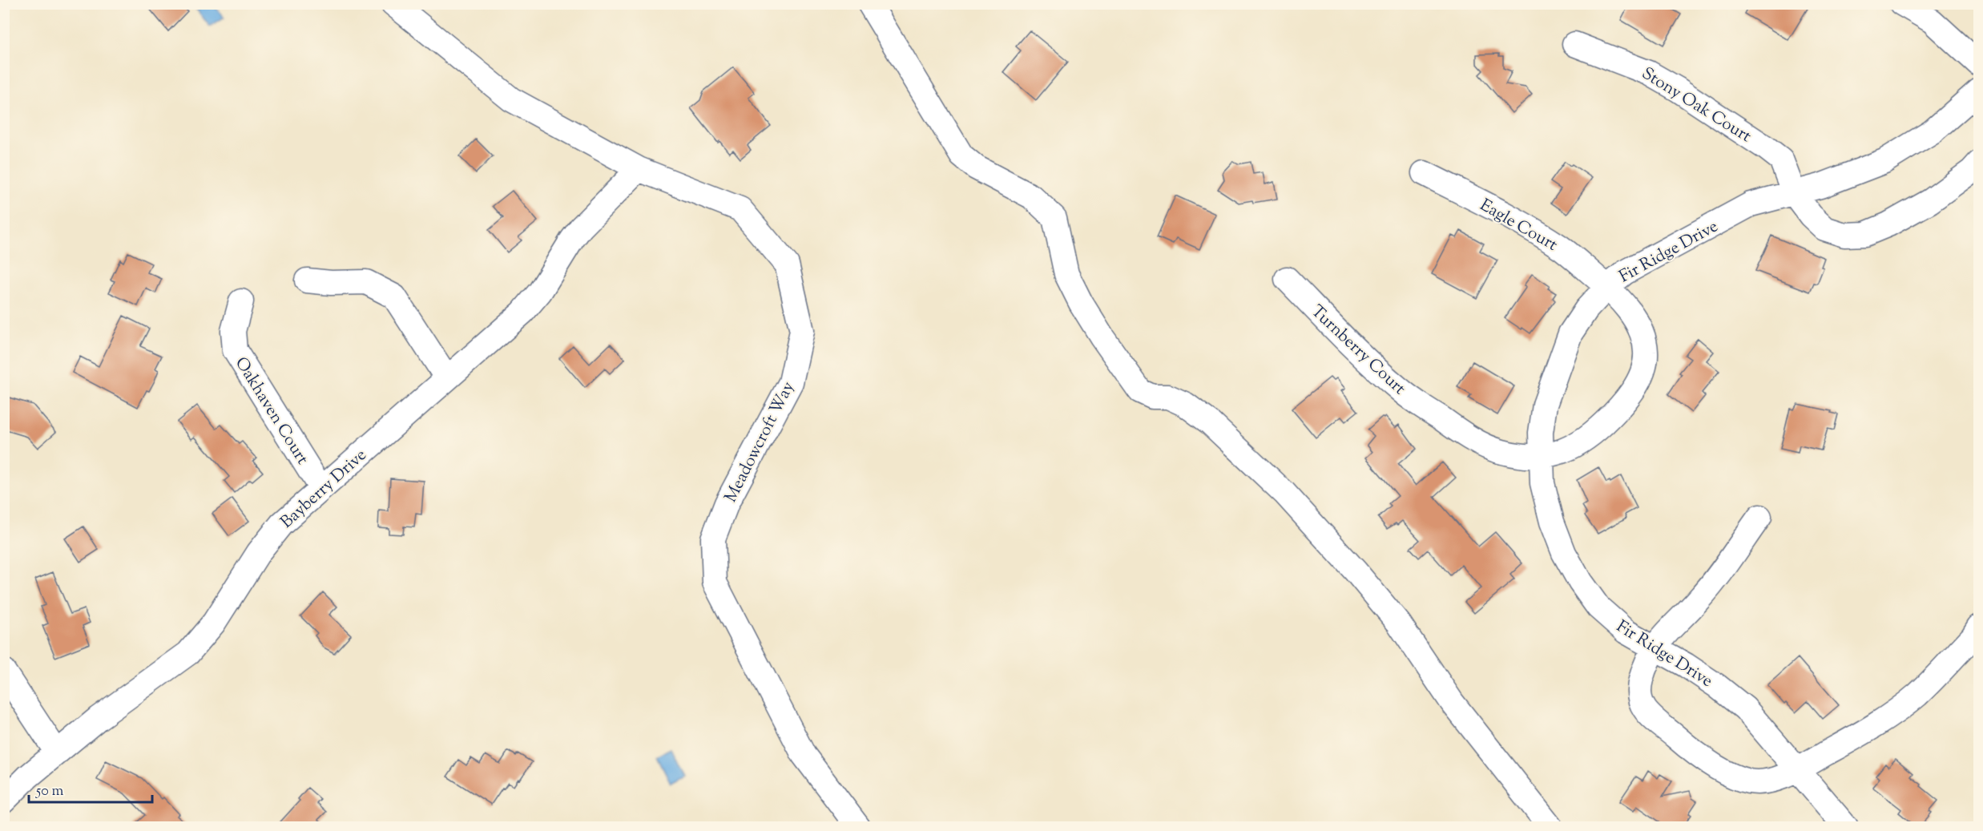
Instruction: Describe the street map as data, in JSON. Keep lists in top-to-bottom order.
{
  "streets": {
    "street": [
      "Stony Oak Court",
      "Eagle Court",
      "Fir Ridge Drive",
      "Turnberry Court",
      "Oakhaven Court",
      "Meadowcroft Way",
      "Bayberry Drive"
    ]
  },
  "crossings": [
    ["Stony Oak Court", "Fir Ridge Drive"],
    ["Eagle Court", "Fir Ridge Drive"],
    ["Eagle Court", "Turnberry Court"],
    ["Fir Ridge Drive", "Turnberry Court"],
    ["Oakhaven Court", "Bayberry Drive"],
    ["Meadowcroft Way", "Bayberry Drive"]
  ],
  "scale_bar": "50 m"
}
